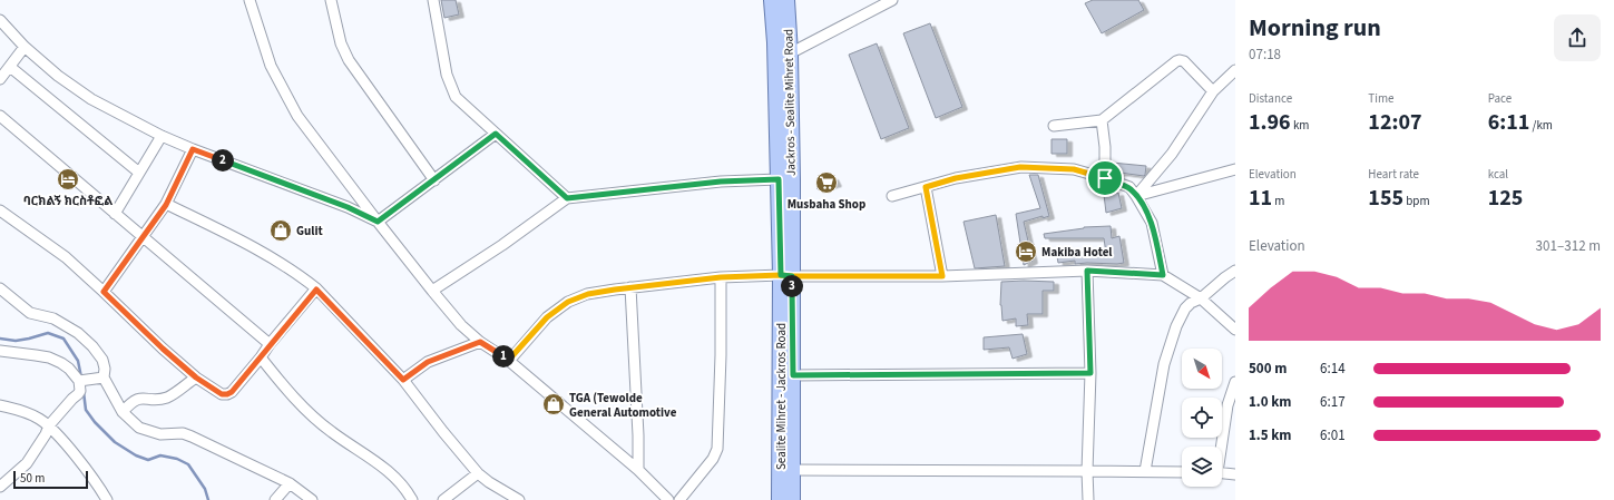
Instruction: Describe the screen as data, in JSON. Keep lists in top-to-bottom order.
{
  "streets": {
    "main road": ["Jackros - Sealite Mihret Road", "Sealite Mihret - Jackros Road"]
  },
  "crossings": [
    ["Jackros - Sealite Mihret Road", "Sealite Mihret - Jackros Road"]
  ],
  "places": {
    "hotel": ["ባርክልኝ ክርስቶፎል", "Makiba Hotel"],
    "supermarket": ["Musbaha Shop"],
    "shop": ["Gulit", "TGA (Tewolde General Automotive"]
  },
  "scale_bar": "50 m",
  "north": "bottom right",
  "page": {
    "heading": ["Morning run", "07:18"],
    "stats": [
      ["Distance", "1.96 km"],
      ["Time", "12:07"],
      ["Pace", "6:11 /km"],
      ["Elevation", "11 m"],
      ["Heart rate", "155 bpm"],
      ["kcal", "125"]
    ],
    "pins": ["2", "3", "1"],
    "chart": ["Elevation", "301–312 m"],
    "list": [
      {
        "name": "500 m",
        "note": "6:14"
      },
      {
        "name": "1.0 km",
        "note": "6:17"
      },
      {
        "name": "1.5 km",
        "note": "6:01"
      }
    ],
    "scale": "50 m"
  }
}
